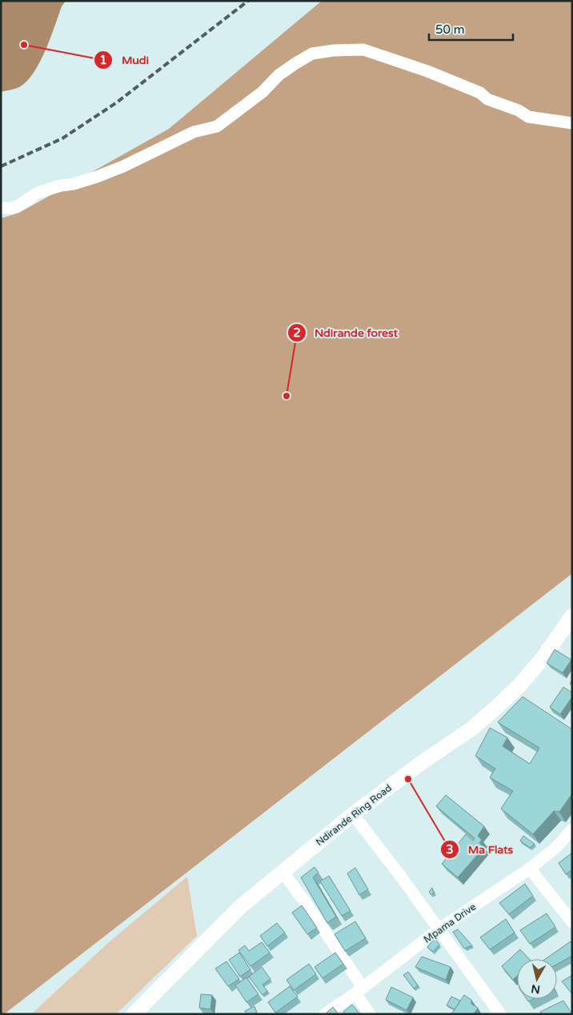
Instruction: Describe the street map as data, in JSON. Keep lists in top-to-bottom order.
{
  "streets": {
    "street": ["Ndirande Ring Road", "Mpama Drive"]
  },
  "places": ["Mudi", "Ndirande forest", "Ma Flats"],
  "scale_bar": "50 m",
  "north": "bottom"
}
